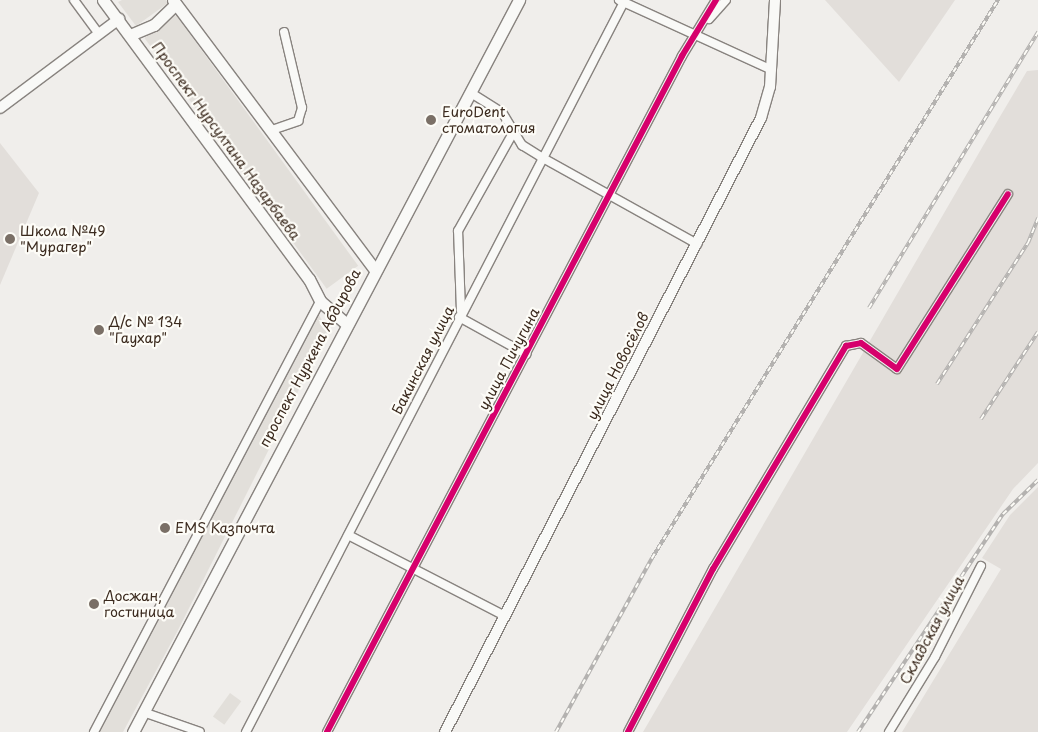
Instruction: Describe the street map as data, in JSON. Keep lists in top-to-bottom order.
{
  "streets": {
    "main road": ["Проспект Нурсултана Назарбаева", "проспект Нуркена Абдирова"],
    "street": [
      "улица Пичугина",
      "Бакинская улица",
      "улица Новосёлов",
      "Складская улица"
    ]
  },
  "crossings": [
    ["Проспект Нурсултана Назарбаева", "проспект Нуркена Абдирова"]
  ],
  "places": [
    "EuroDent стоматология",
    "Школа №49 \"Мурагер\"",
    "Д/с № 134 \"Гаухар\"",
    "EMS Казпочта",
    "Досжан, гостиница"
  ]
}
